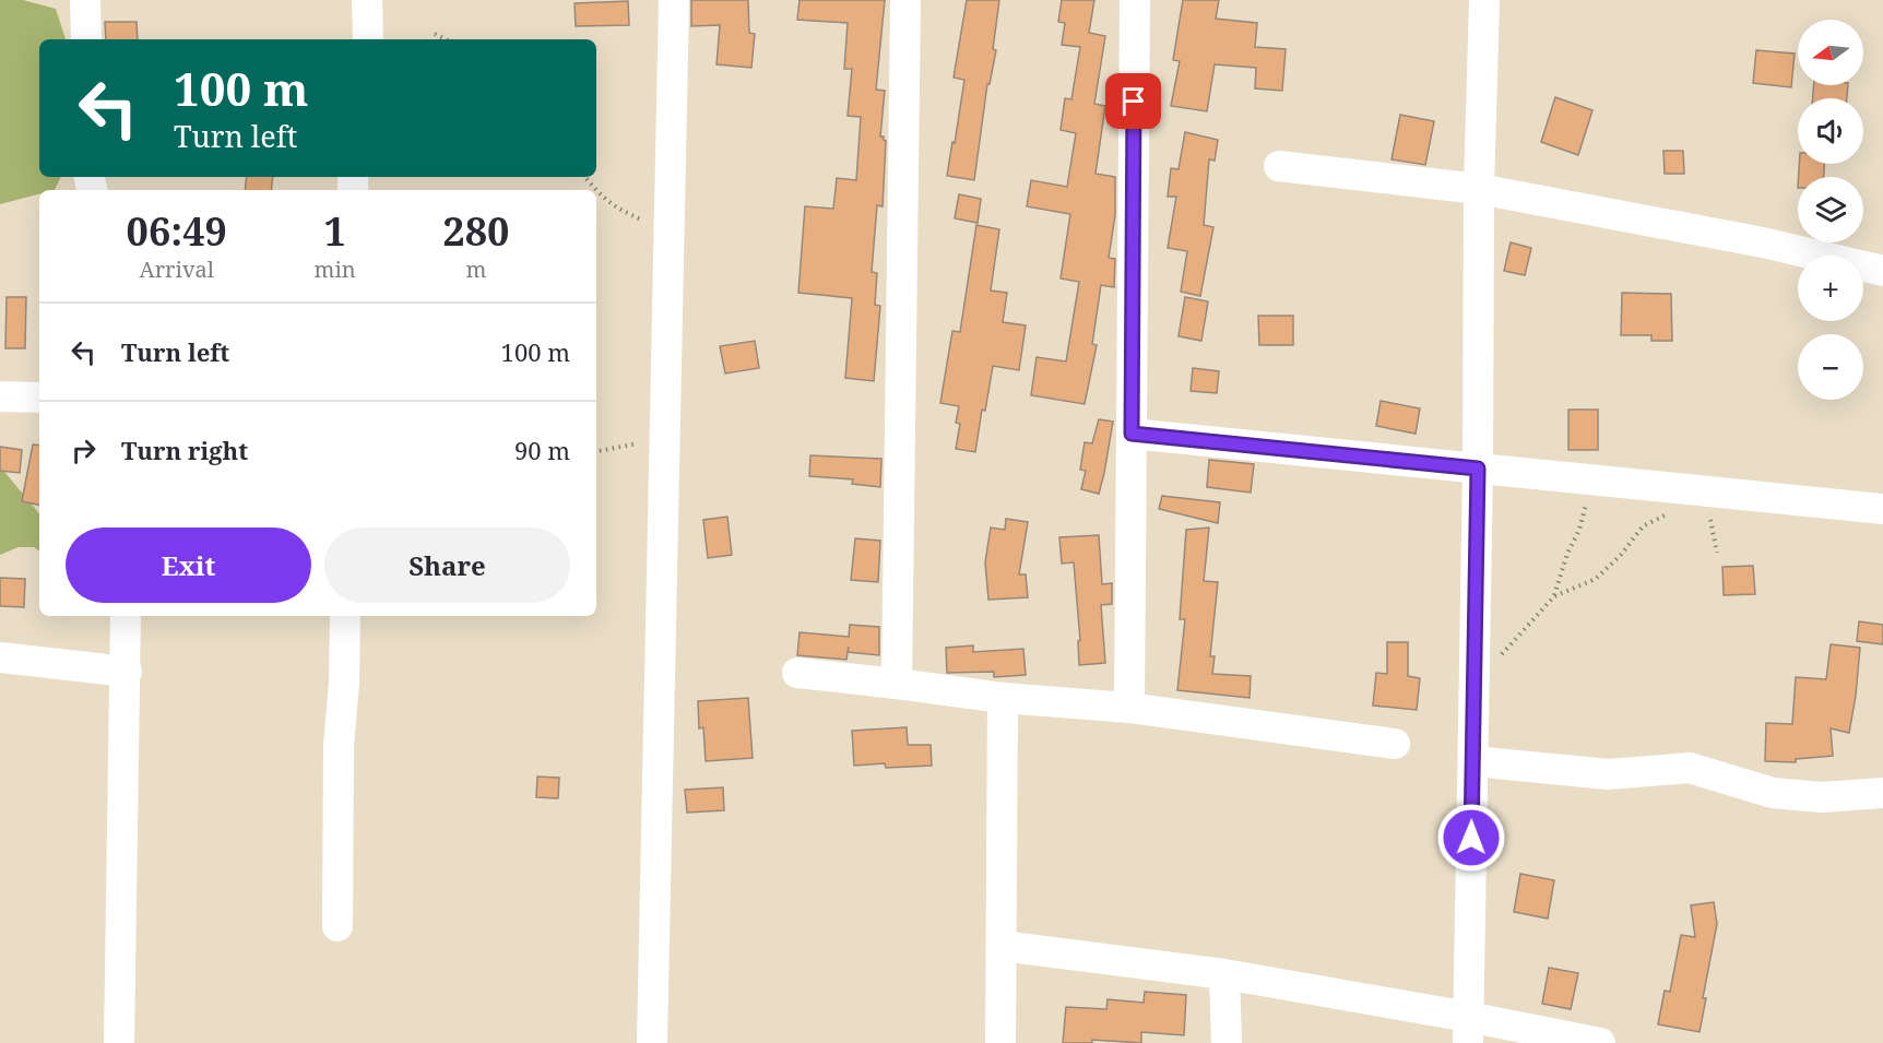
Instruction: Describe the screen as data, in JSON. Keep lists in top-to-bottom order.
{
  "north": "left",
  "page": {
    "map_buttons": ["+", "−"],
    "turn": ["100 m", "Turn left"],
    "eta": [
      "06:49",
      "Arrival",
      "1",
      "min",
      "280",
      "m"
    ],
    "list": [
      {
        "name": "Turn left",
        "value": "100 m"
      },
      {
        "name": "Turn right",
        "value": "90 m"
      }
    ],
    "buttons": ["Exit", "Share"]
  }
}
